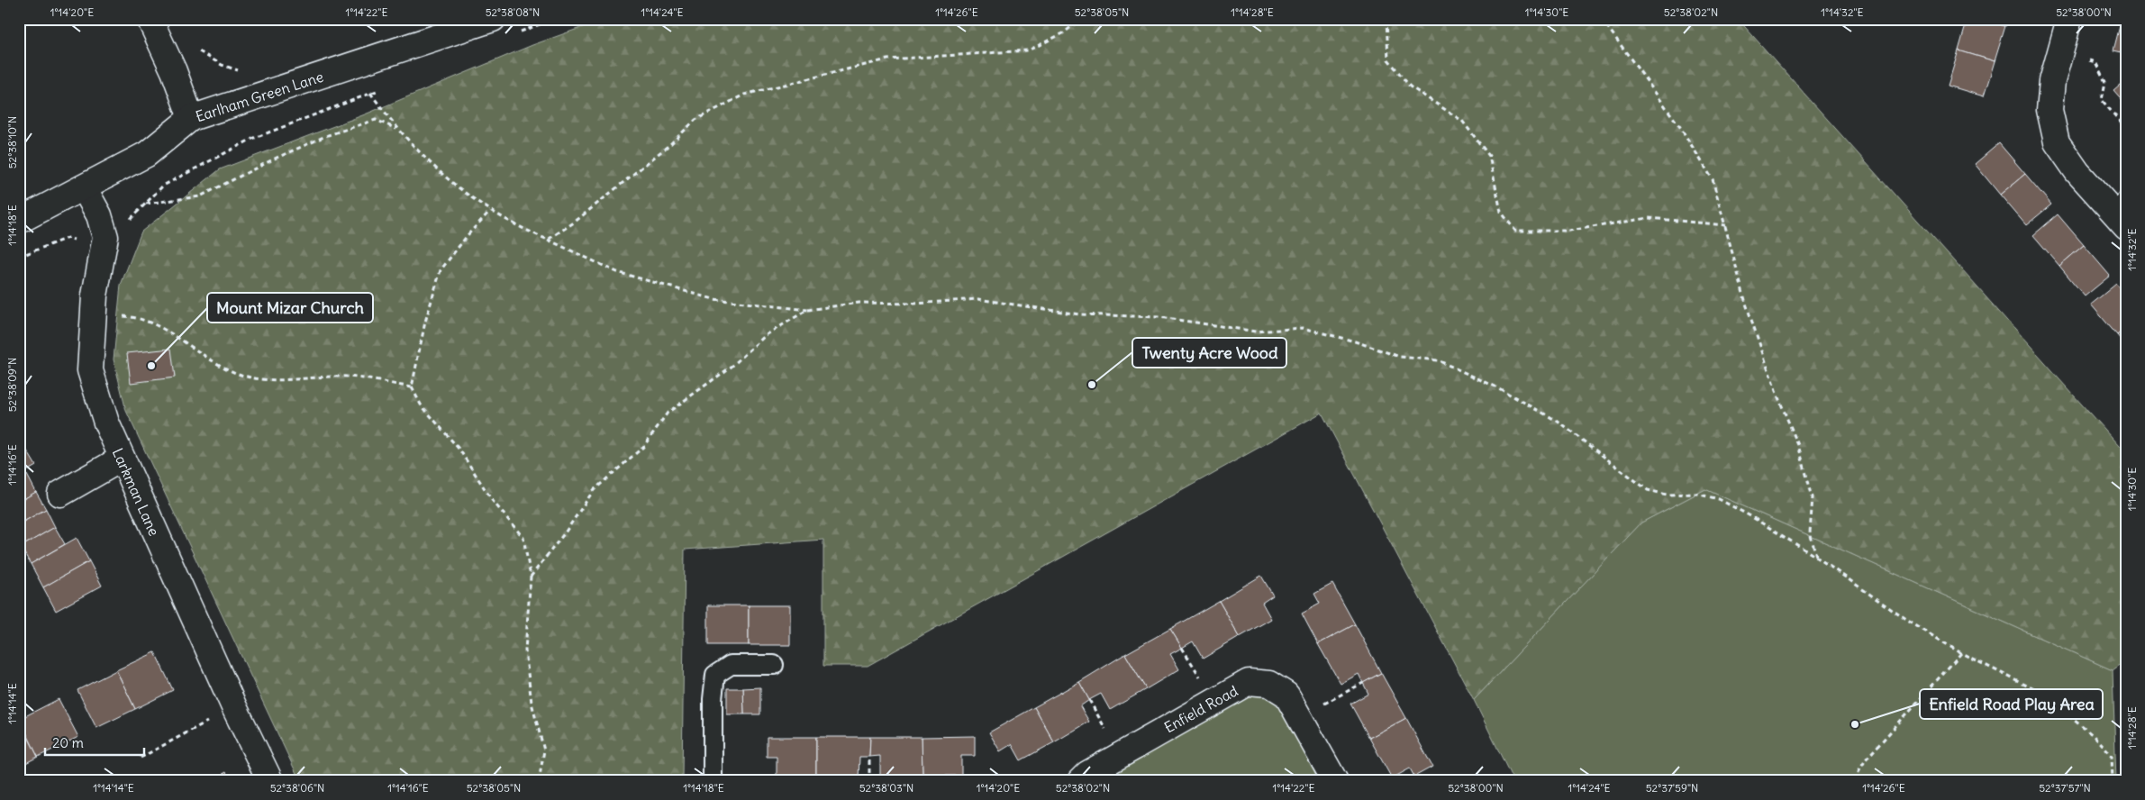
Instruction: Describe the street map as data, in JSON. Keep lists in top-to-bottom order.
{
  "streets": {
    "street": ["Earlham Green Lane", "Larkman Lane", "Enfield Road"]
  },
  "crossings": [
    ["Earlham Green Lane", "Larkman Lane"]
  ],
  "places": ["Mount Mizar Church", "Twenty Acre Wood", "Enfield Road Play Area"],
  "scale_bar": "20 m",
  "coordinates": [
    "1°14'20\"E",
    "1°14'22\"E",
    "52°38'08\"N",
    "1°14'24\"E",
    "1°14'26\"E",
    "52°38'05\"N",
    "1°14'28\"E",
    "1°14'30\"E",
    "52°38'02\"N",
    "1°14'32\"E",
    "52°38'00\"N",
    "52°38'10\"N",
    "1°14'18\"E",
    "52°38'09\"N",
    "1°14'16\"E",
    "1°14'14\"E",
    "52°38'06\"N",
    "52°38'03\"N",
    "52°37'59\"N",
    "52°37'57\"N"
  ]
}
